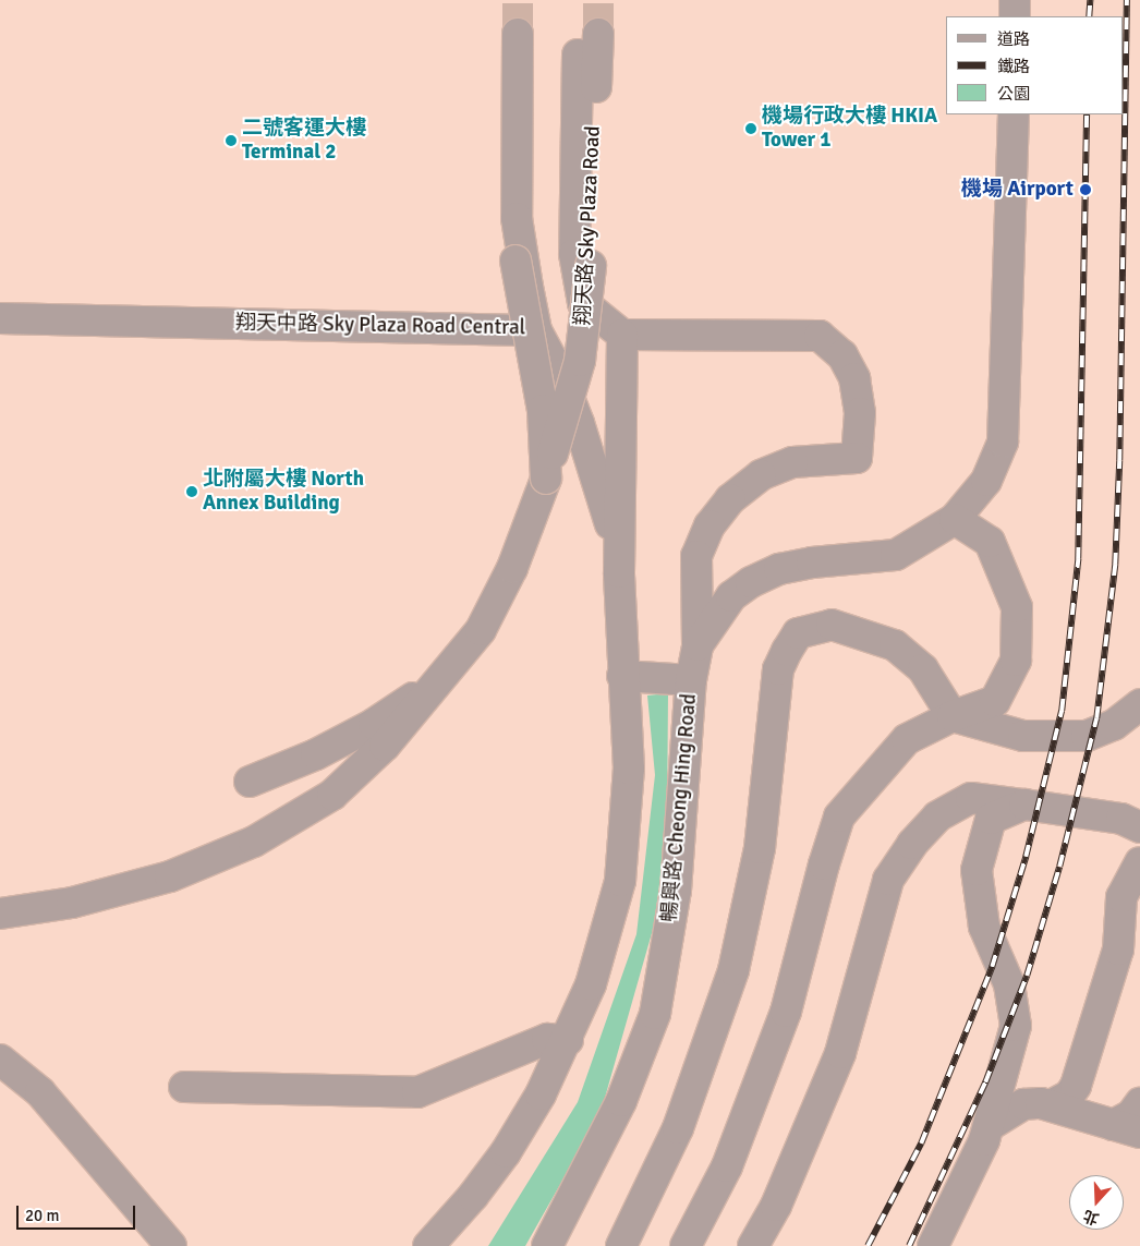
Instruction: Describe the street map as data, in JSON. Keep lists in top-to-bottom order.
{
  "streets": {
    "street": ["翔天路 Sky Plaza Road", "翔天中路 Sky Plaza Road Central", "暢興路 Cheong Hing Road"]
  },
  "crossings": [
    ["翔天路 Sky Plaza Road", "翔天中路 Sky Plaza Road Central"]
  ],
  "places": [
    "機場行政大樓 HKIA Tower 1",
    "二號客運大樓 Terminal 2",
    "機場 Airport",
    "北附屬大樓 North Annex Building"
  ],
  "legend": ["道路", "鐵路", "公園"],
  "scale_bar": "20 m",
  "north": "bottom"
}
